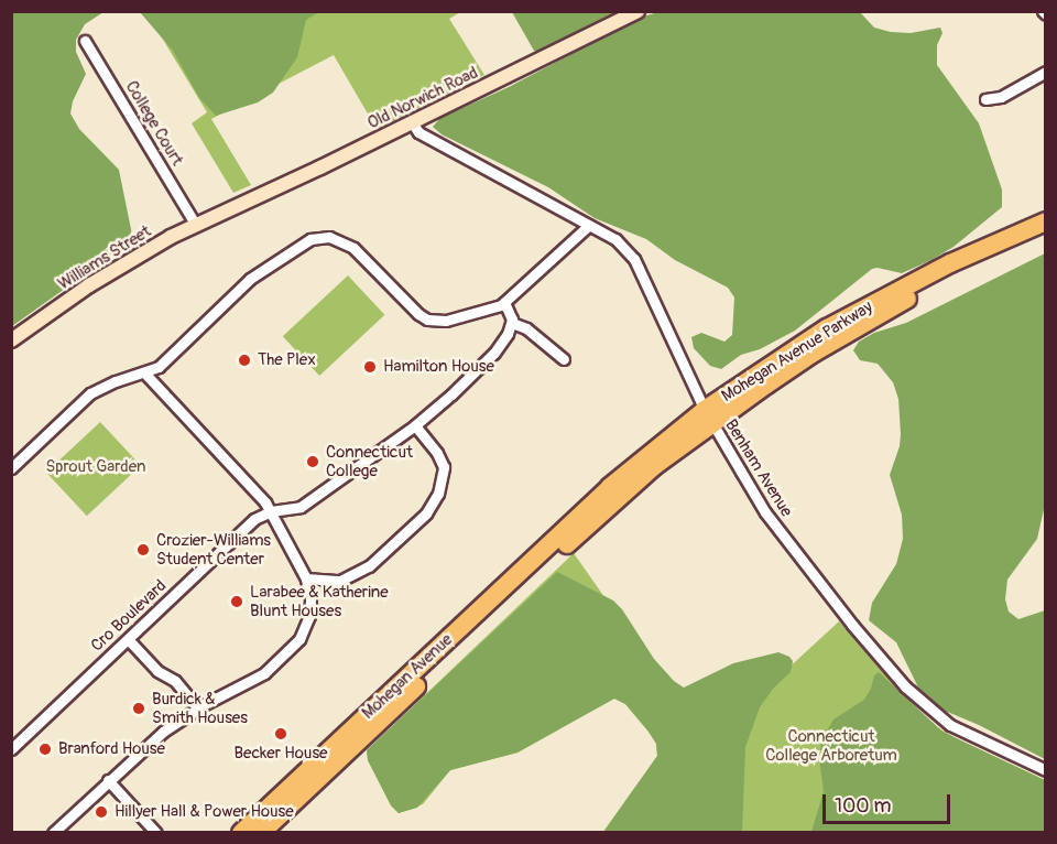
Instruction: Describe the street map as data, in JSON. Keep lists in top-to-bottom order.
{
  "streets": {
    "highway": ["Mohegan Avenue Parkway", "Mohegan Avenue"],
    "street": [
      "Old Norwich Road",
      "College Court",
      "Williams Street",
      "Benham Avenue",
      "Cro Boulevard"
    ]
  },
  "crossings": [
    ["Old Norwich Road", "Williams Street"],
    ["Old Norwich Road", "Benham Avenue"],
    ["College Court", "Williams Street"],
    ["Mohegan Avenue Parkway", "Benham Avenue"],
    ["Mohegan Avenue Parkway", "Mohegan Avenue"]
  ],
  "parks": ["Sprout Garden", "Connecticut College Arboretum"],
  "places": [
    "The Plex",
    "Hamilton House",
    "Connecticut College",
    "Crozier-Williams Student Center",
    "Larabee & Katherine Blunt Houses",
    "Burdick & Smith Houses",
    "Becker House",
    "Branford House",
    "Hillyer Hall & Power House"
  ],
  "scale_bar": "100 m"
}
